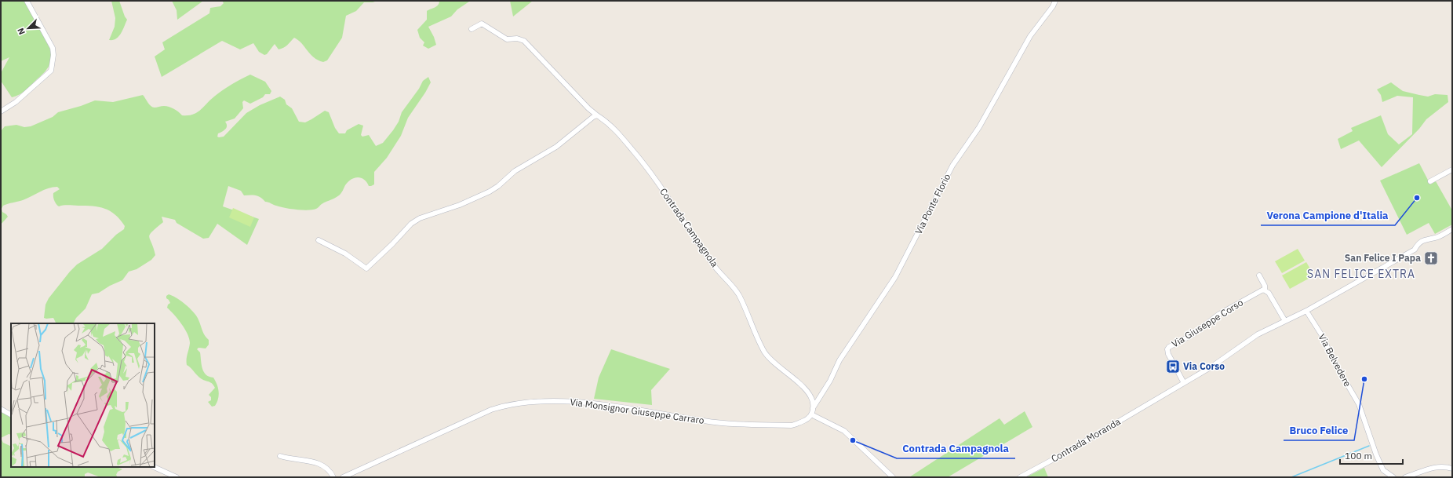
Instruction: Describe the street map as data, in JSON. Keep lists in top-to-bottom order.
{
  "streets": {
    "street": [
      "Via Ponte Florio",
      "Contrada Campagnola",
      "Via Giuseppe Corso",
      "Via Belvedere",
      "Via Monsignor Giuseppe Carraro",
      "Contrada Moranda"
    ]
  },
  "crossings": [
    ["Via Ponte Florio", "Contrada Campagnola"],
    ["Via Giuseppe Corso", "Contrada Moranda"]
  ],
  "districts": ["SAN FELICE EXTRA"],
  "places": {
    "other": ["Verona Campione d'Italia", "Bruco Felice", "Contrada Campagnola"],
    "church": ["San Felice I Papa"],
    "bus stop": ["Via Corso"]
  },
  "scale_bar": "100 m",
  "north": "bottom left"
}
